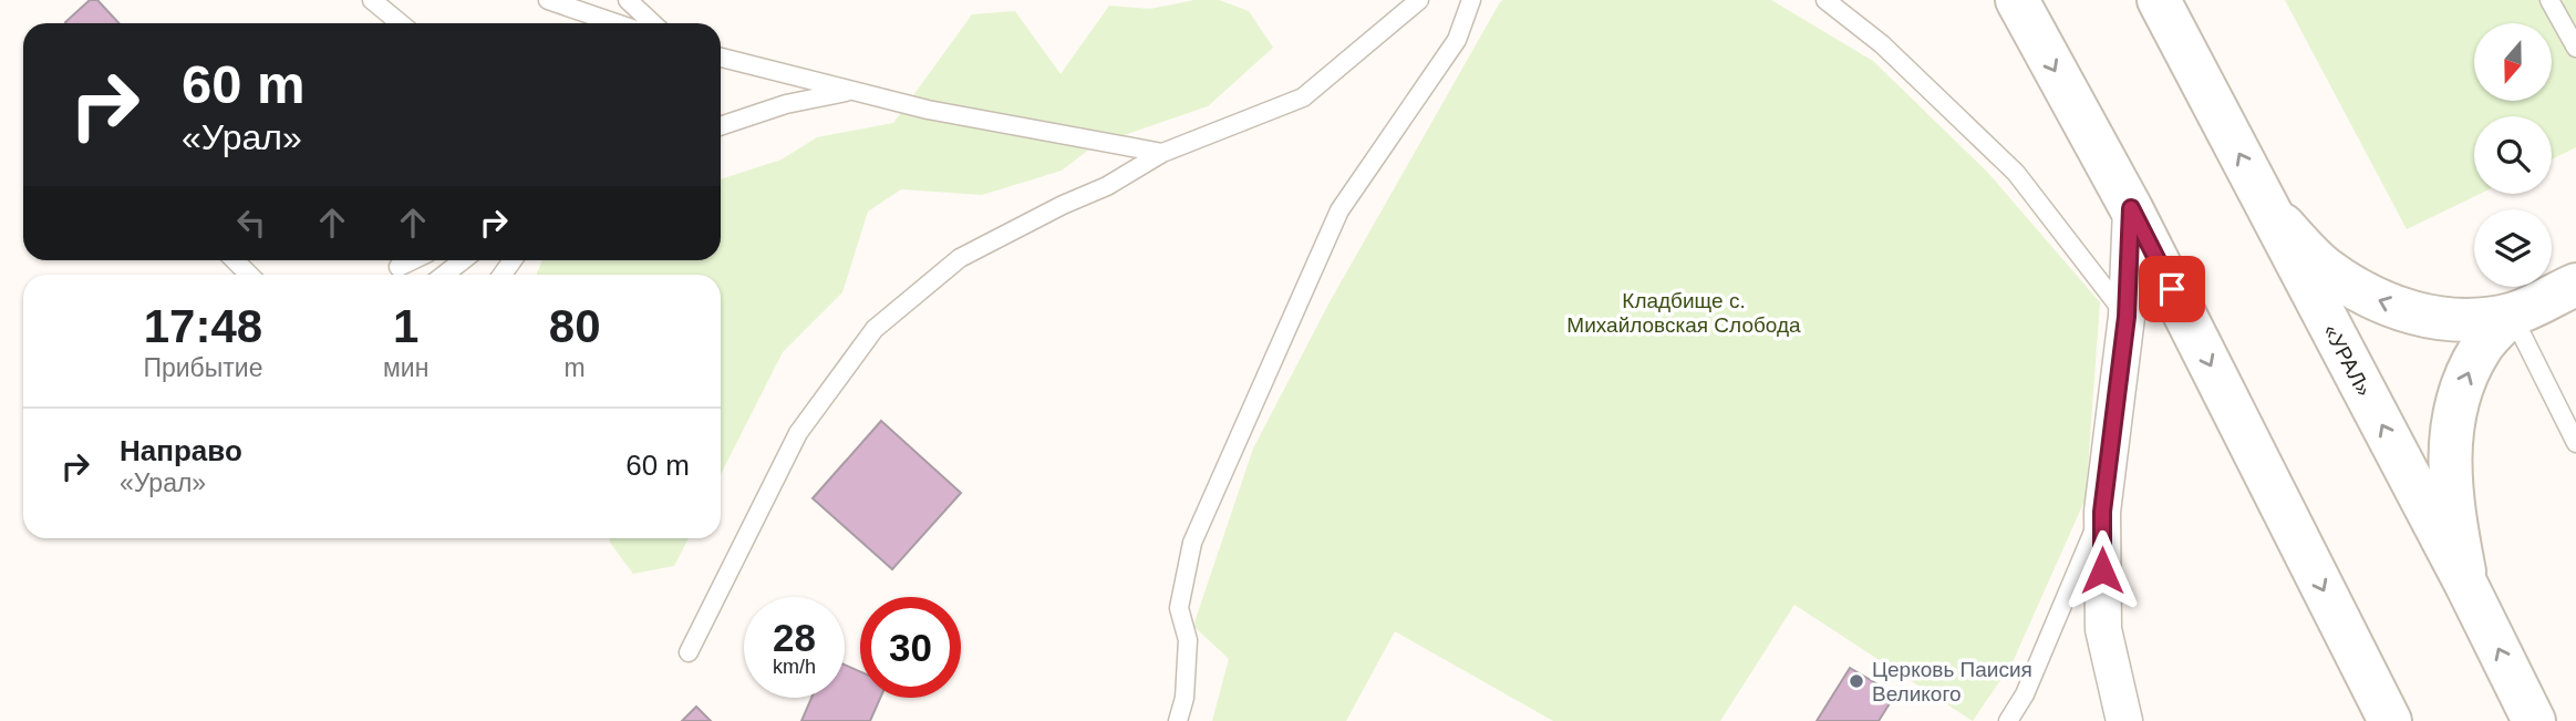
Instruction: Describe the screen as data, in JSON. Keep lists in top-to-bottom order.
{
  "streets": {
    "main road": ["«УРАЛ»"]
  },
  "parks": ["Кладбище с. Михайловская Слобода"],
  "places": ["Церковь Паисия Великого"],
  "north": "bottom",
  "page": {
    "turn": ["60 m", "«Урал»"],
    "eta": [
      "17:48",
      "Прибытие",
      "1",
      "мин",
      "80",
      "m"
    ],
    "list": [
      {
        "name": "Направо",
        "note": "«Урал»",
        "value": "60 m"
      }
    ],
    "speed": "28 km/h",
    "limit": "30"
  }
}
